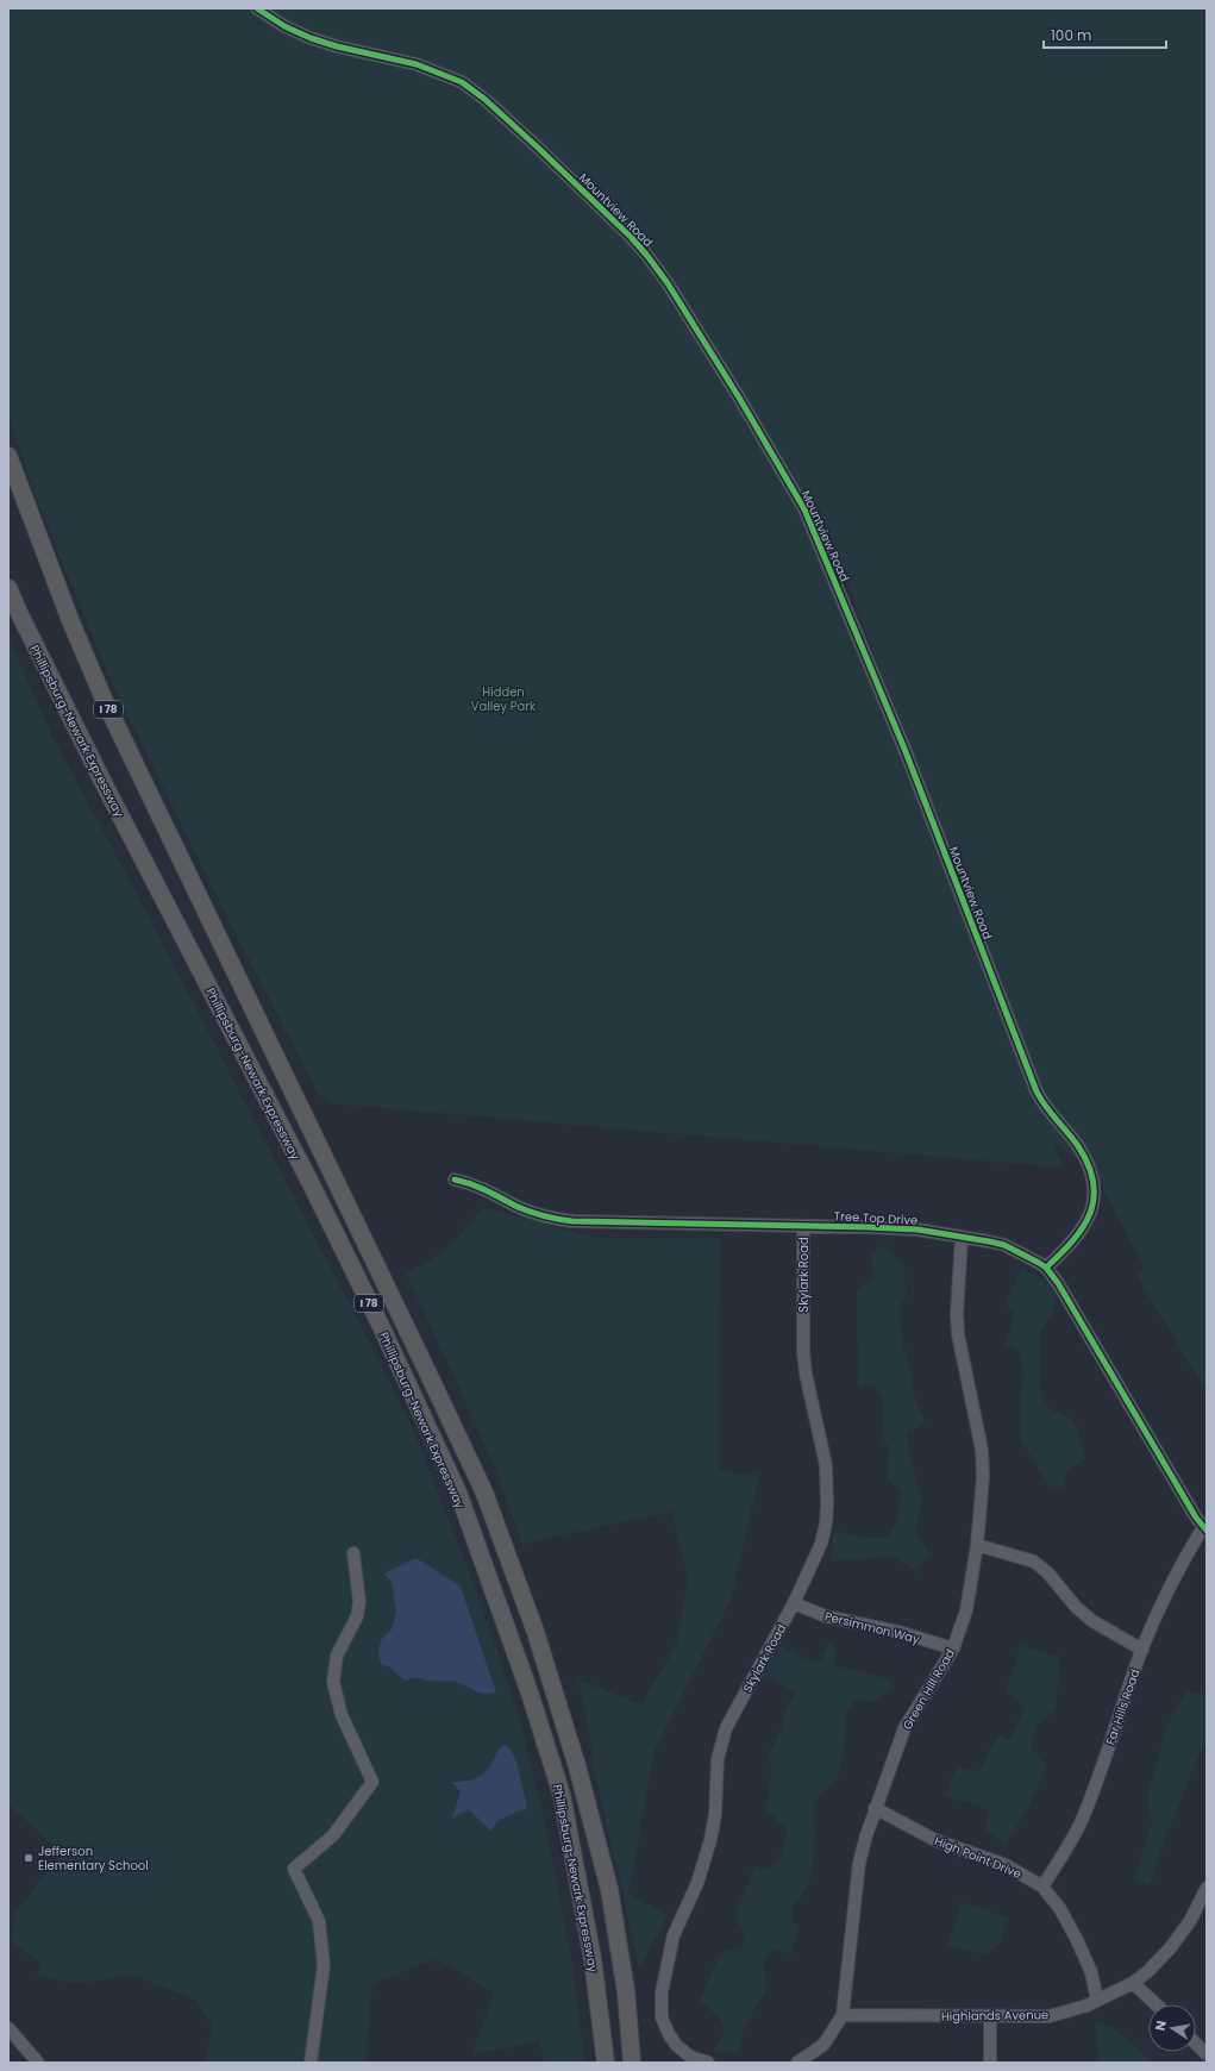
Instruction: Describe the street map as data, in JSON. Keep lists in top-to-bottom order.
{
  "streets": {
    "highway": ["I 78", "Phillipsburg-Newark Expressway"],
    "street": [
      "Mountview Road",
      "Tree Top Drive",
      "Skylark Road",
      "Persimmon Way",
      "Green Hill Road",
      "Far Hills Road",
      "High Point Drive",
      "Highlands Avenue"
    ]
  },
  "crossings": [
    ["Mountview Road", "Tree Top Drive"],
    ["Tree Top Drive", "Skylark Road"],
    ["Tree Top Drive", "Green Hill Road"],
    ["Tree Top Drive", "Far Hills Road"],
    ["Skylark Road", "Persimmon Way"],
    ["Persimmon Way", "Green Hill Road"],
    ["Green Hill Road", "High Point Drive"],
    ["Green Hill Road", "Highlands Avenue"],
    ["Far Hills Road", "High Point Drive"],
    ["High Point Drive", "Highlands Avenue"]
  ],
  "parks": ["Hidden Valley Park"],
  "places": ["Jefferson Elementary School"],
  "scale_bar": "100 m",
  "north": "left"
}
